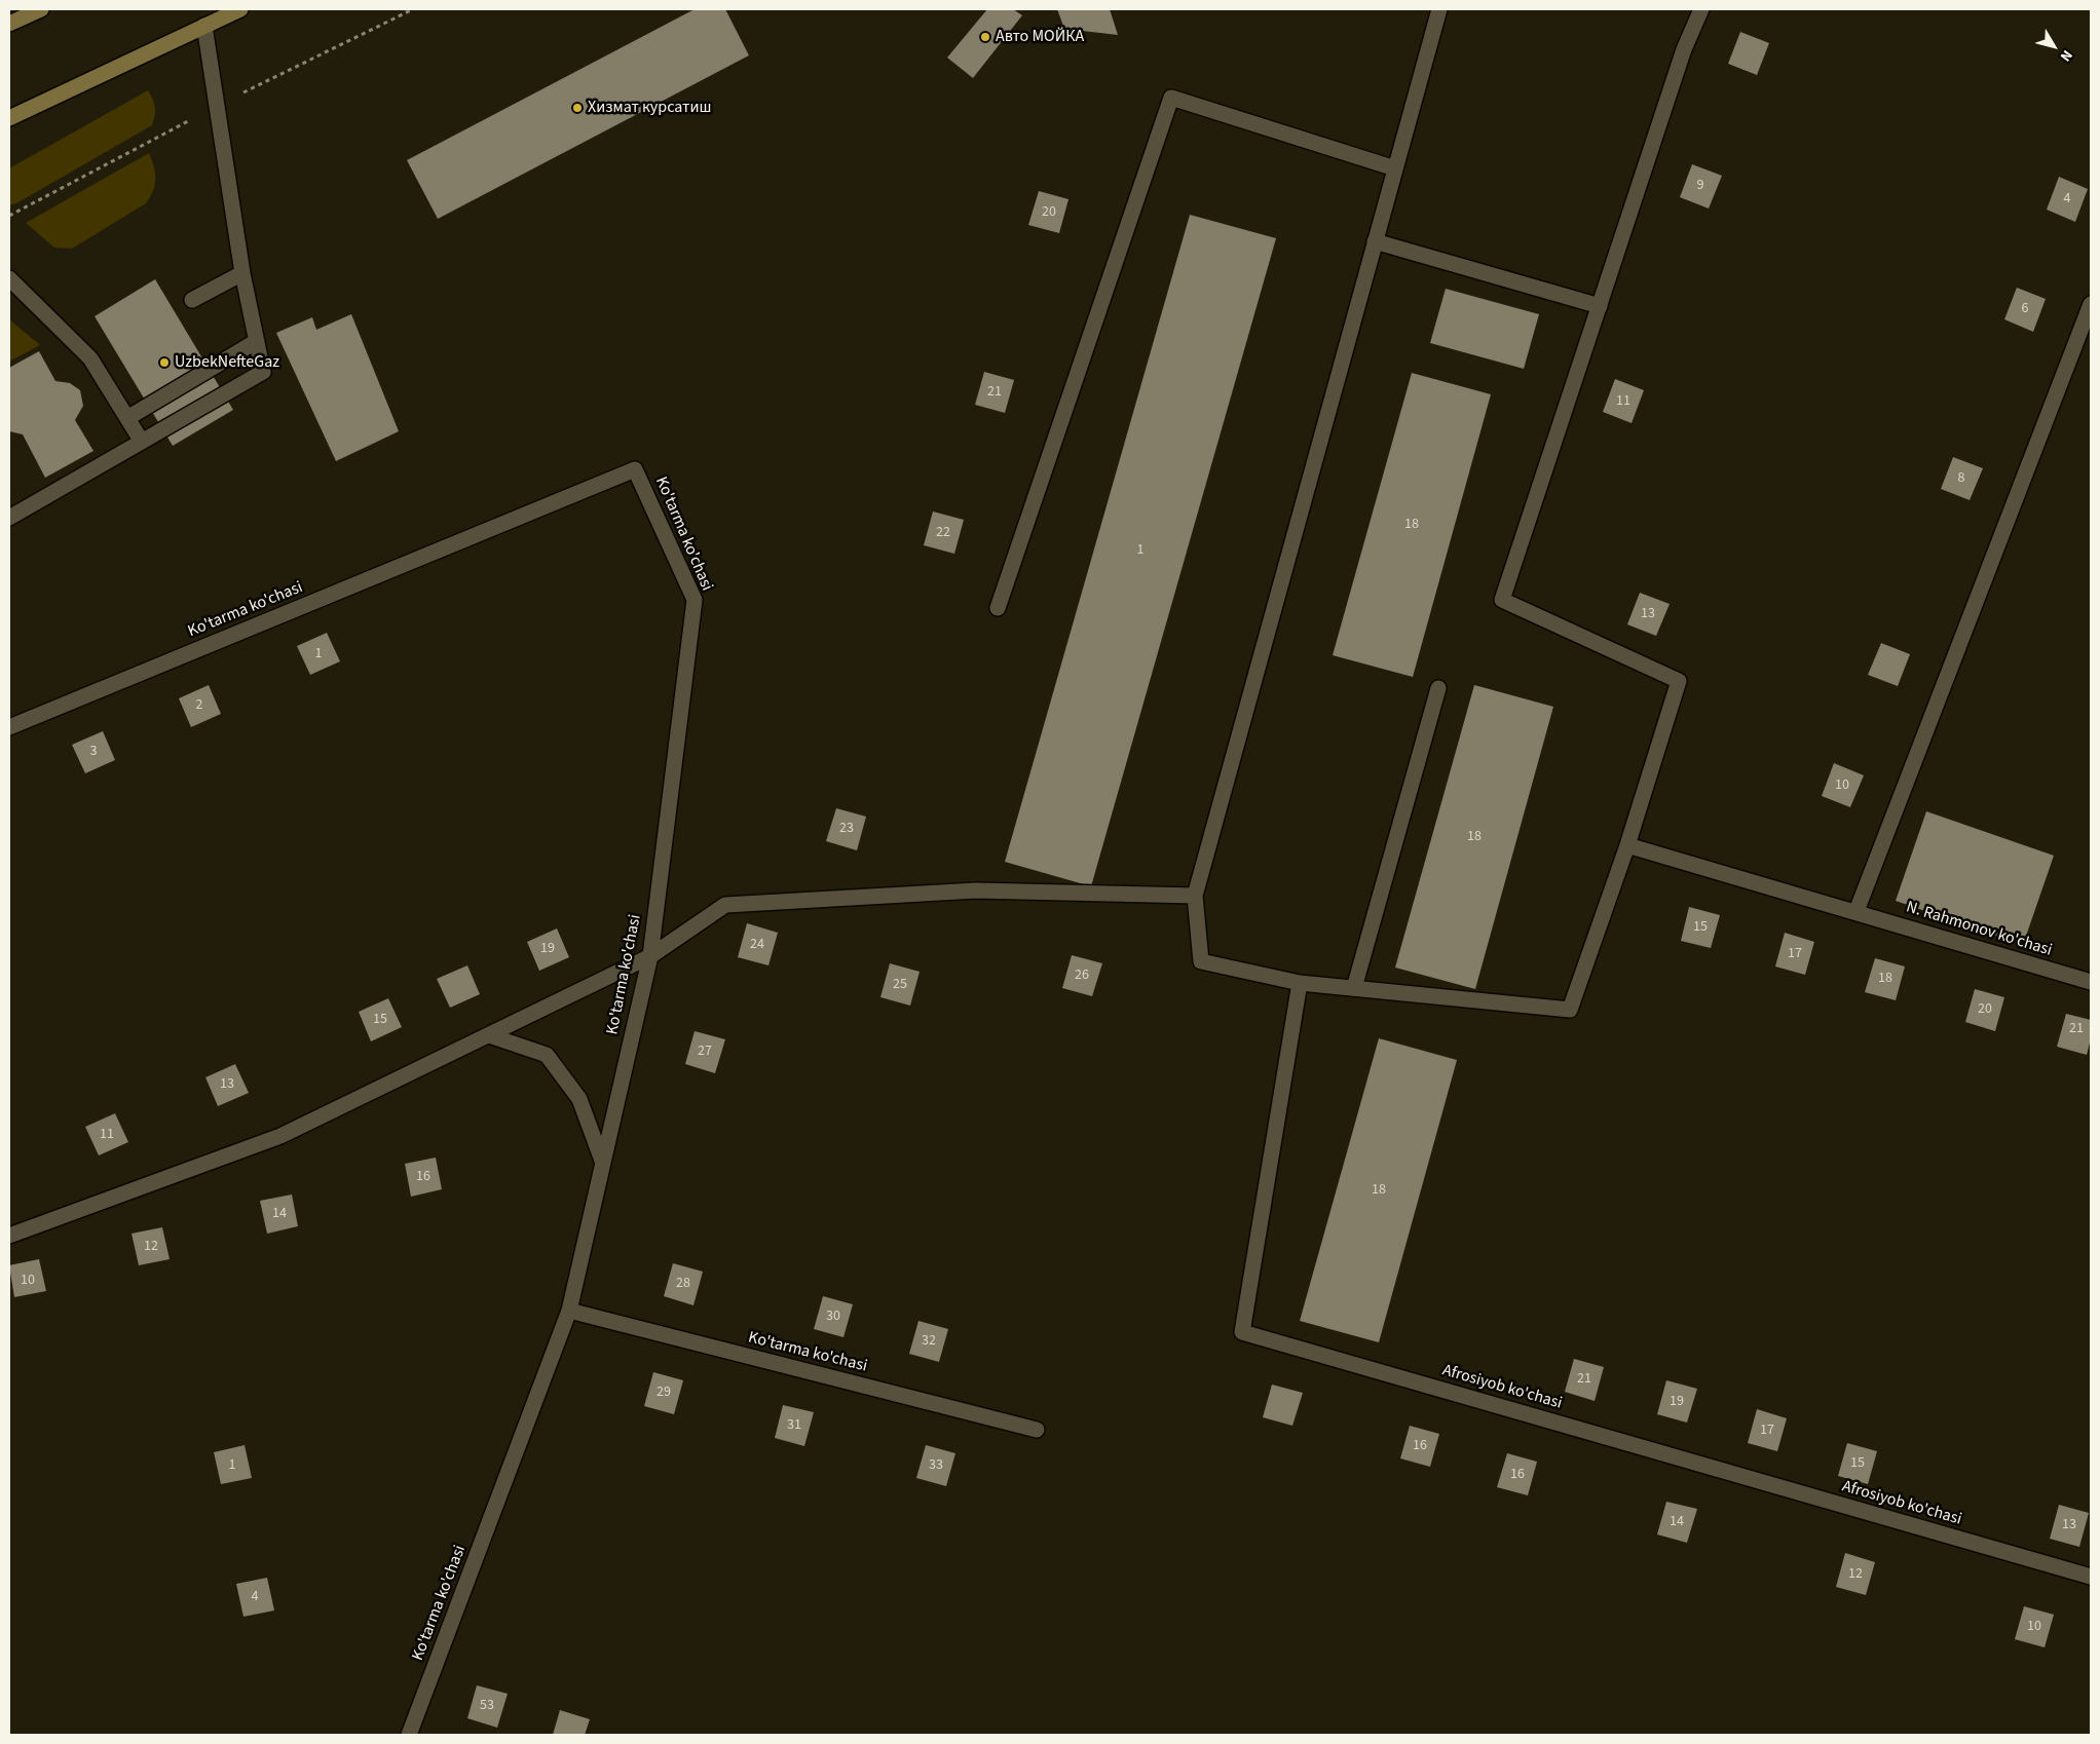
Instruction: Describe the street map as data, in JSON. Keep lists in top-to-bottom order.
{
  "streets": {
    "street": ["Ko'tarma ko'chasi", "N. Rahmonov ko'chasi", "Afrosiyob ko'chasi"]
  },
  "places": ["Авто МОЙКА", "Хизмат курсатиш", "UzbekNefteGaz"],
  "house_numbers": [
    "9",
    "4",
    "20",
    "6",
    "21",
    "11",
    "8",
    "18",
    "22",
    "1",
    "13",
    "1",
    "2",
    "3",
    "10",
    "23",
    "18",
    "15",
    "24",
    "19",
    "17",
    "26",
    "18",
    "25",
    "20",
    "15",
    "21",
    "27",
    "13",
    "11",
    "16",
    "18",
    "14",
    "12",
    "10",
    "28",
    "30",
    "32",
    "21",
    "29",
    "19",
    "31",
    "17",
    "16",
    "15",
    "1",
    "33",
    "16",
    "14",
    "13",
    "12",
    "4",
    "10",
    "53"
  ],
  "north": "bottom right"
}
